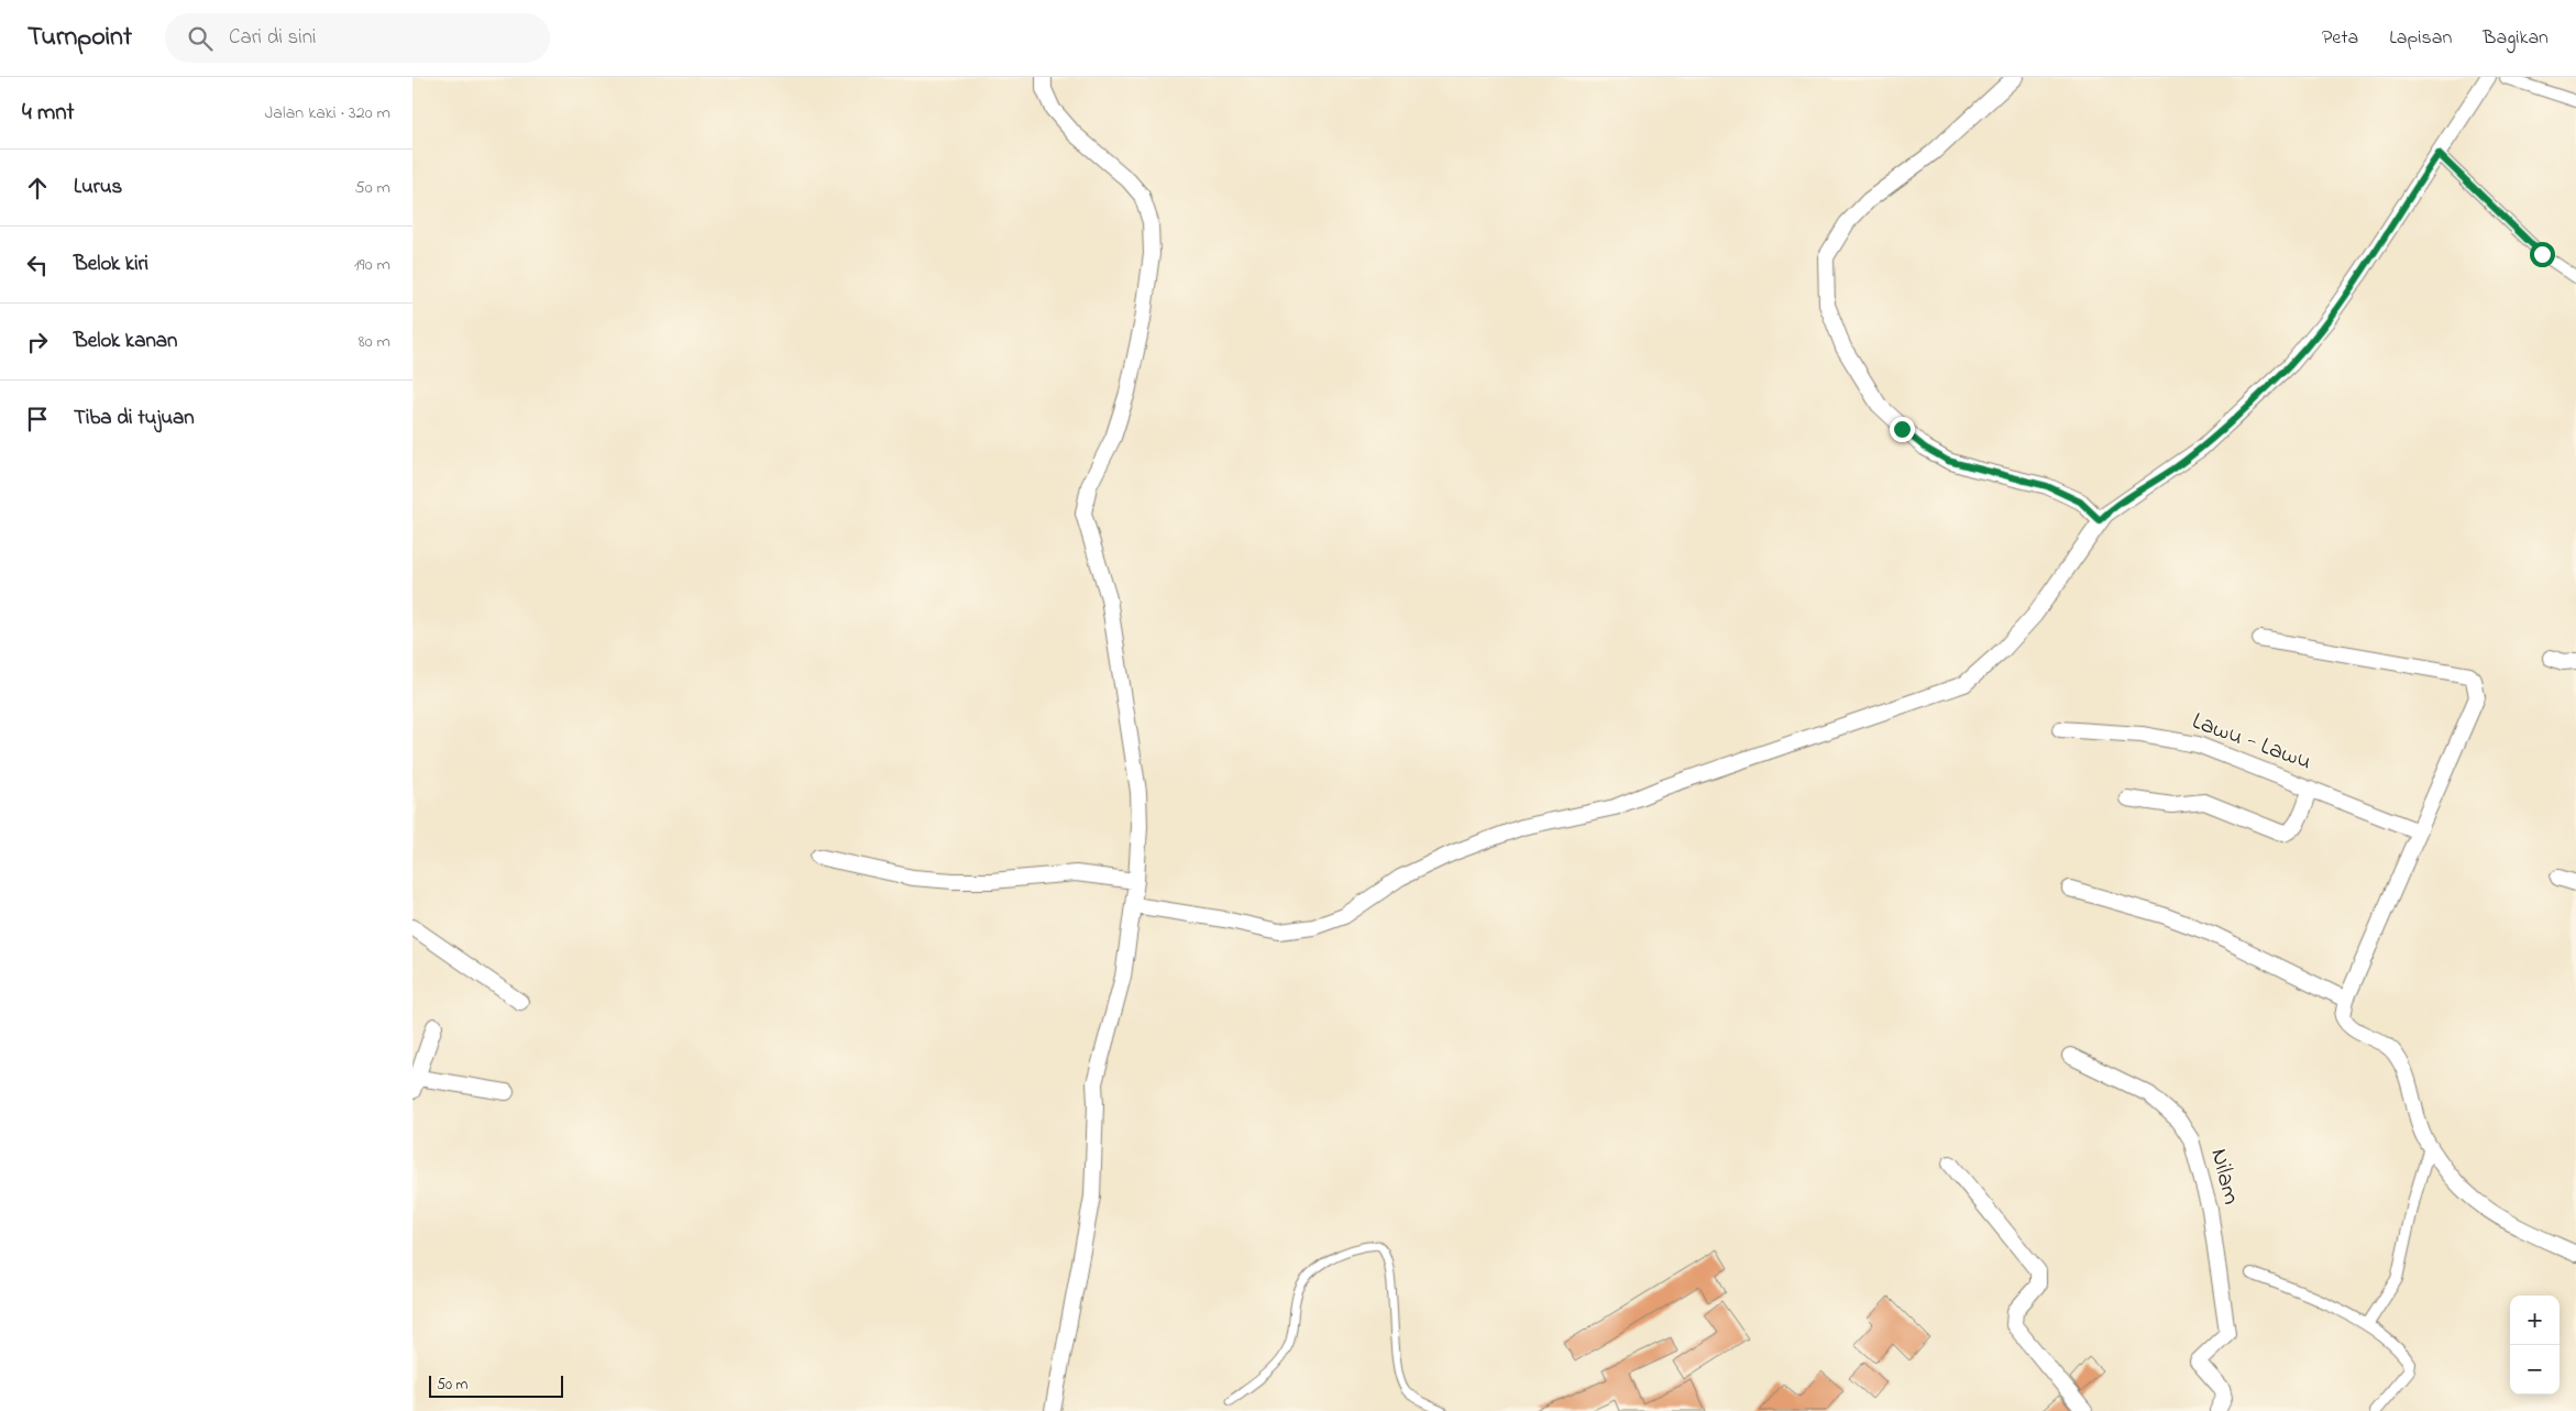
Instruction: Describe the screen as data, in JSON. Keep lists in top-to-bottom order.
{
  "streets": {
    "street": ["Lawu - Lawu", "Nilam"]
  },
  "scale_bar": "50 m",
  "page": {
    "header": "Turnpoint",
    "search": "Cari di sini",
    "nav": ["Peta", "Lapisan", "Bagikan"],
    "heading": ["4 mnt", "Jalan kaki · 320 m"],
    "list": [
      ["Lurus", "50 m"],
      ["Belok kiri", "190 m"],
      ["Belok kanan", "80 m"],
      "Tiba di tujuan"
    ],
    "map_buttons": ["+", "−"],
    "scale": "50 m"
  }
}
